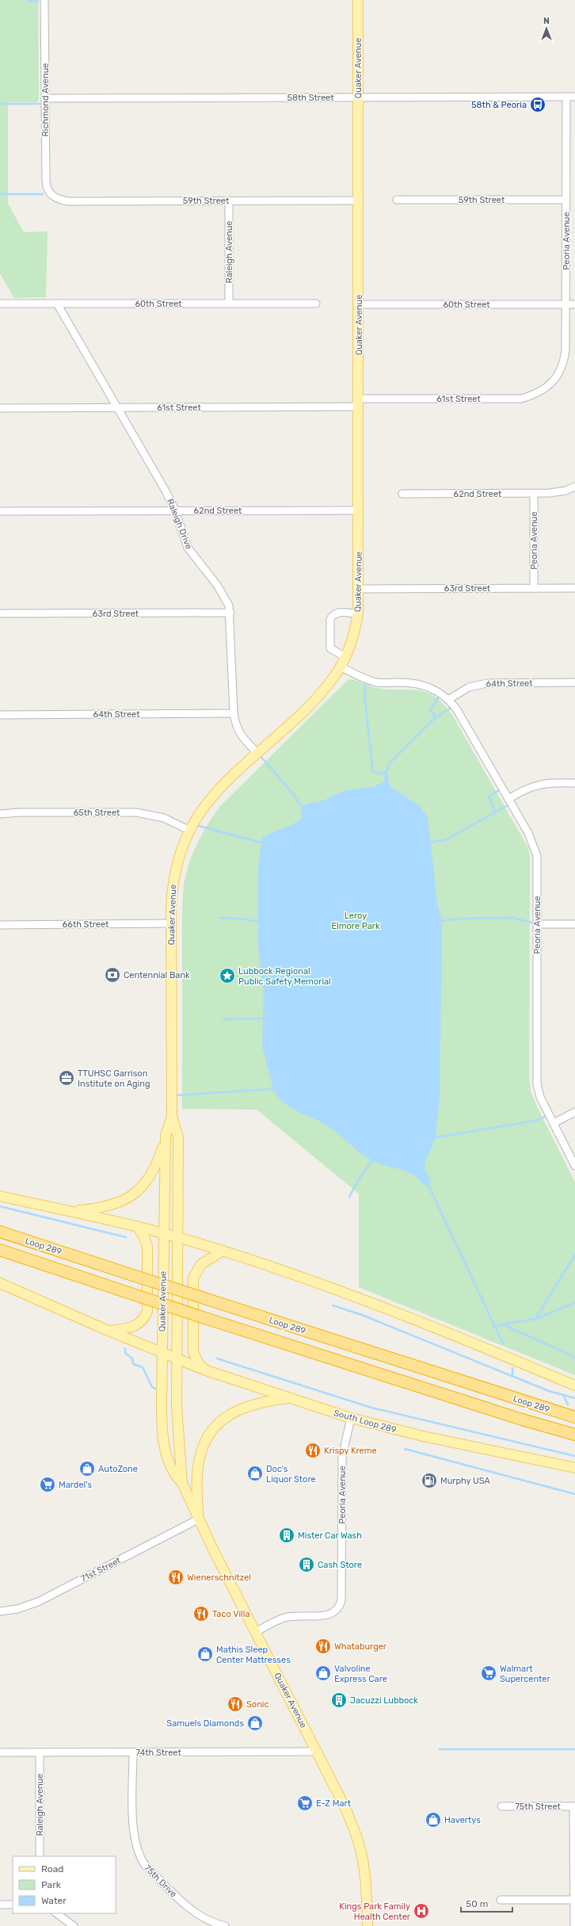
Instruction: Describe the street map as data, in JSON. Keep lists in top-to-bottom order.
{
  "streets": {
    "highway": ["Loop 289"],
    "main road": ["Quaker Avenue", "South Loop 289"],
    "street": [
      "58th Street",
      "Richmond Avenue",
      "59th Street",
      "Peoria Avenue",
      "Raleigh Avenue",
      "60th Street",
      "61st Street",
      "62nd Street",
      "Raleigh Drive",
      "63rd Street",
      "64th Street",
      "65th Street",
      "66th Street",
      "71st Street",
      "74th Street",
      "75th Street",
      "75th Drive"
    ]
  },
  "crossings": [
    ["Quaker Avenue", "58th Street"],
    ["Quaker Avenue", "59th Street"],
    ["Quaker Avenue", "Peoria Avenue"],
    ["Quaker Avenue", "60th Street"],
    ["Quaker Avenue", "61st Street"],
    ["Quaker Avenue", "62nd Street"],
    ["Quaker Avenue", "Raleigh Drive"],
    ["Quaker Avenue", "63rd Street"],
    ["Quaker Avenue", "65th Street"],
    ["Quaker Avenue", "66th Street"],
    ["Quaker Avenue", "South Loop 289"],
    ["Quaker Avenue", "71st Street"],
    ["Quaker Avenue", "74th Street"],
    ["58th Street", "Richmond Avenue"],
    ["58th Street", "Peoria Avenue"],
    ["Richmond Avenue", "59th Street"],
    ["59th Street", "Peoria Avenue"],
    ["59th Street", "Raleigh Avenue"],
    ["Peoria Avenue", "60th Street"],
    ["Peoria Avenue", "61st Street"],
    ["Peoria Avenue", "62nd Street"],
    ["Peoria Avenue", "63rd Street"],
    ["Peoria Avenue", "64th Street"],
    ["Peoria Avenue", "South Loop 289"],
    ["Raleigh Avenue", "60th Street"],
    ["Raleigh Avenue", "74th Street"],
    ["60th Street", "Raleigh Drive"],
    ["61st Street", "Raleigh Drive"],
    ["62nd Street", "Raleigh Drive"],
    ["Raleigh Drive", "63rd Street"],
    ["Raleigh Drive", "64th Street"],
    ["74th Street", "75th Drive"]
  ],
  "parks": ["Leroy Elmore Park"],
  "places": {
    "bus stop": ["58th & Peoria"],
    "bank": ["Centennial Bank"],
    "place": ["Lubbock Regional Public Safety Memorial"],
    "office": ["TTUHSC Garrison Institute on Aging"],
    "restaurant": [
      "Krispy Kreme",
      "Wienerschnitzel",
      "Taco Villa",
      "Whataburger",
      "Sonic"
    ],
    "shop": [
      "AutoZone",
      "Doc's Liquor Store",
      "Mathis Sleep Center Mattresses",
      "Valvoline Express Care",
      "Samuels Diamonds",
      "Havertys"
    ],
    "fuel station": ["Murphy USA"],
    "supermarket": ["Mardel's", "Walmart Supercenter", "E-Z Mart"],
    "building": ["Mister Car Wash", "Cash Store", "Jacuzzi Lubbock"],
    "hospital": ["Kings Park Family Health Center"]
  },
  "legend": ["Road", "Park", "Water"],
  "scale_bar": "50 m",
  "north": "top"
}
